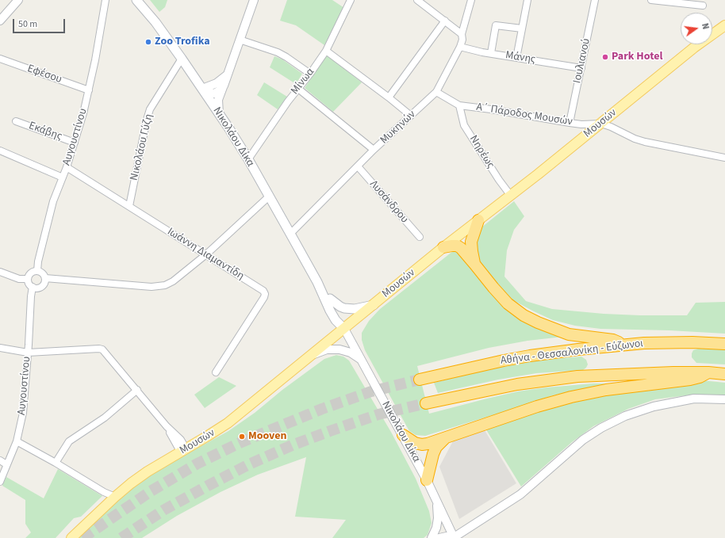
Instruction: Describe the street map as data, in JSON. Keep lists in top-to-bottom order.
{
  "streets": {
    "highway": ["Αθήνα - Θεσσαλονίκη - Εύζωνοι"],
    "main road": ["Μουσών", "Νικολάου Δίκα"],
    "street": [
      "Μάνης",
      "Ιουλιανού",
      "Εφέσου",
      "Μίνωα",
      "Α΄ Πάροδος Μουσών",
      "Μυκηνών",
      "Εκάβης",
      "Αυγουστίνου",
      "Νικολάου Γύζη",
      "Νηρέως",
      "Λυσάνδρου",
      "Ιωάννη Διαμαντίδη"
    ]
  },
  "crossings": [
    ["Μάνης", "Ιουλιανού"],
    ["Μάνης", "Μυκηνών"],
    ["Ιουλιανού", "Α΄ Πάροδος Μουσών"],
    ["Εφέσου", "Αυγουστίνου"],
    ["Μίνωα", "Νικολάου Δίκα"],
    ["Α΄ Πάροδος Μουσών", "Μουσών"],
    ["Α΄ Πάροδος Μουσών", "Μυκηνών"],
    ["Α΄ Πάροδος Μουσών", "Νηρέως"],
    ["Μουσών", "Νικολάου Δίκα"],
    ["Μουσών", "Νηρέως"],
    ["Μυκηνών", "Νικολάου Δίκα"],
    ["Μυκηνών", "Λυσάνδρου"],
    ["Εκάβης", "Αυγουστίνου"],
    ["Αυγουστίνου", "Ιωάννη Διαμαντίδη"],
    ["Νικολάου Δίκα", "Νικολάου Γύζη"],
    ["Νικολάου Γύζη", "Ιωάννη Διαμαντίδη"]
  ],
  "places": ["Zoo Trofika", "Park Hotel", "Mooven"],
  "scale_bar": "50 m",
  "north": "right"
}
